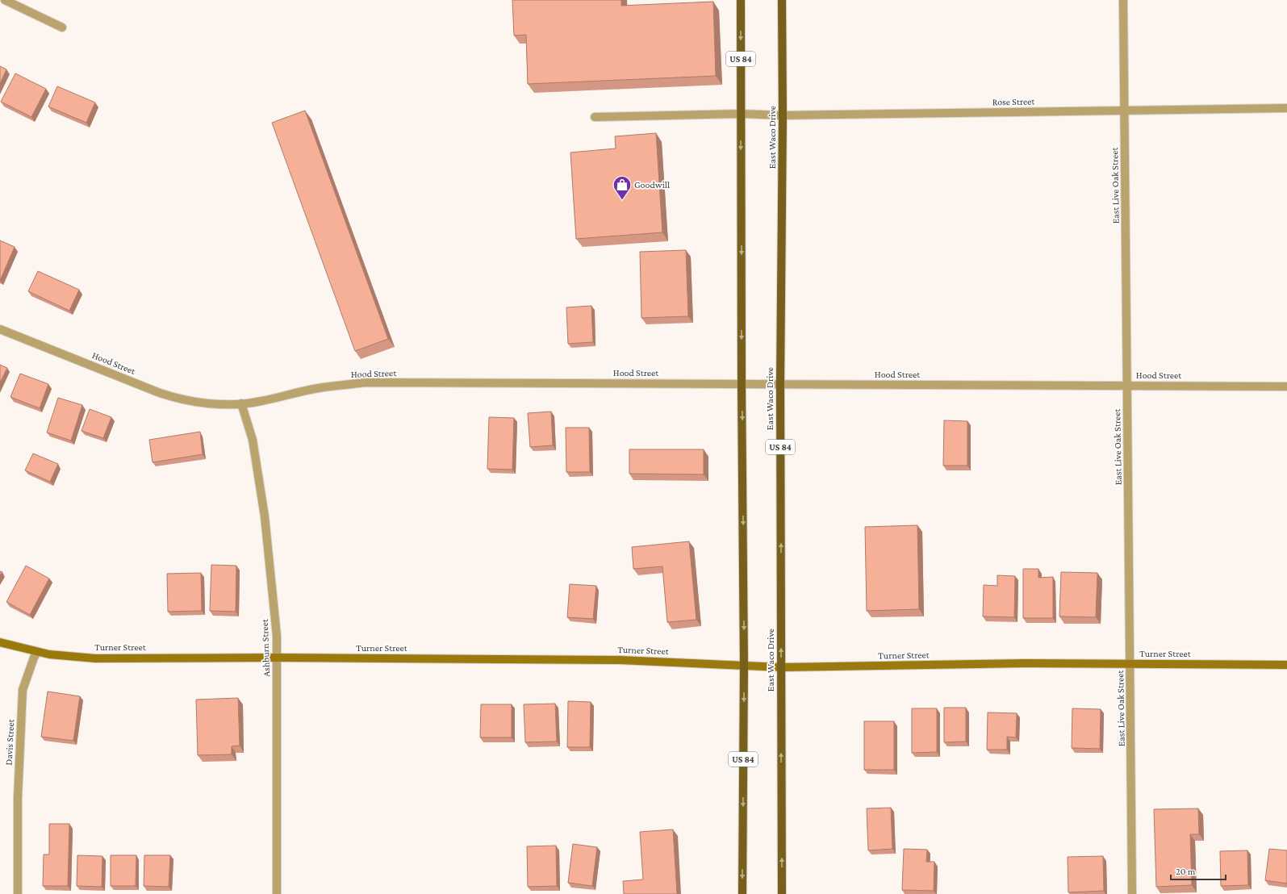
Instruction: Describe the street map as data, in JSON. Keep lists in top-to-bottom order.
{
  "streets": {
    "main road": ["US 84", "East Waco Drive"],
    "street": [
      "Rose Street",
      "East Live Oak Street",
      "Hood Street",
      "Turner Street",
      "Ashburn Street",
      "Davis Street"
    ]
  },
  "crossings": [
    ["US 84", "Rose Street"],
    ["US 84", "Hood Street"],
    ["US 84", "Turner Street"],
    ["Rose Street", "East Waco Drive"],
    ["Rose Street", "East Live Oak Street"],
    ["East Waco Drive", "Hood Street"],
    ["East Waco Drive", "Turner Street"],
    ["East Live Oak Street", "Hood Street"],
    ["East Live Oak Street", "Turner Street"],
    ["Hood Street", "Ashburn Street"],
    ["Turner Street", "Ashburn Street"],
    ["Turner Street", "Davis Street"]
  ],
  "places": {
    "shop": ["Goodwill"]
  },
  "scale_bar": "20 m"
}
